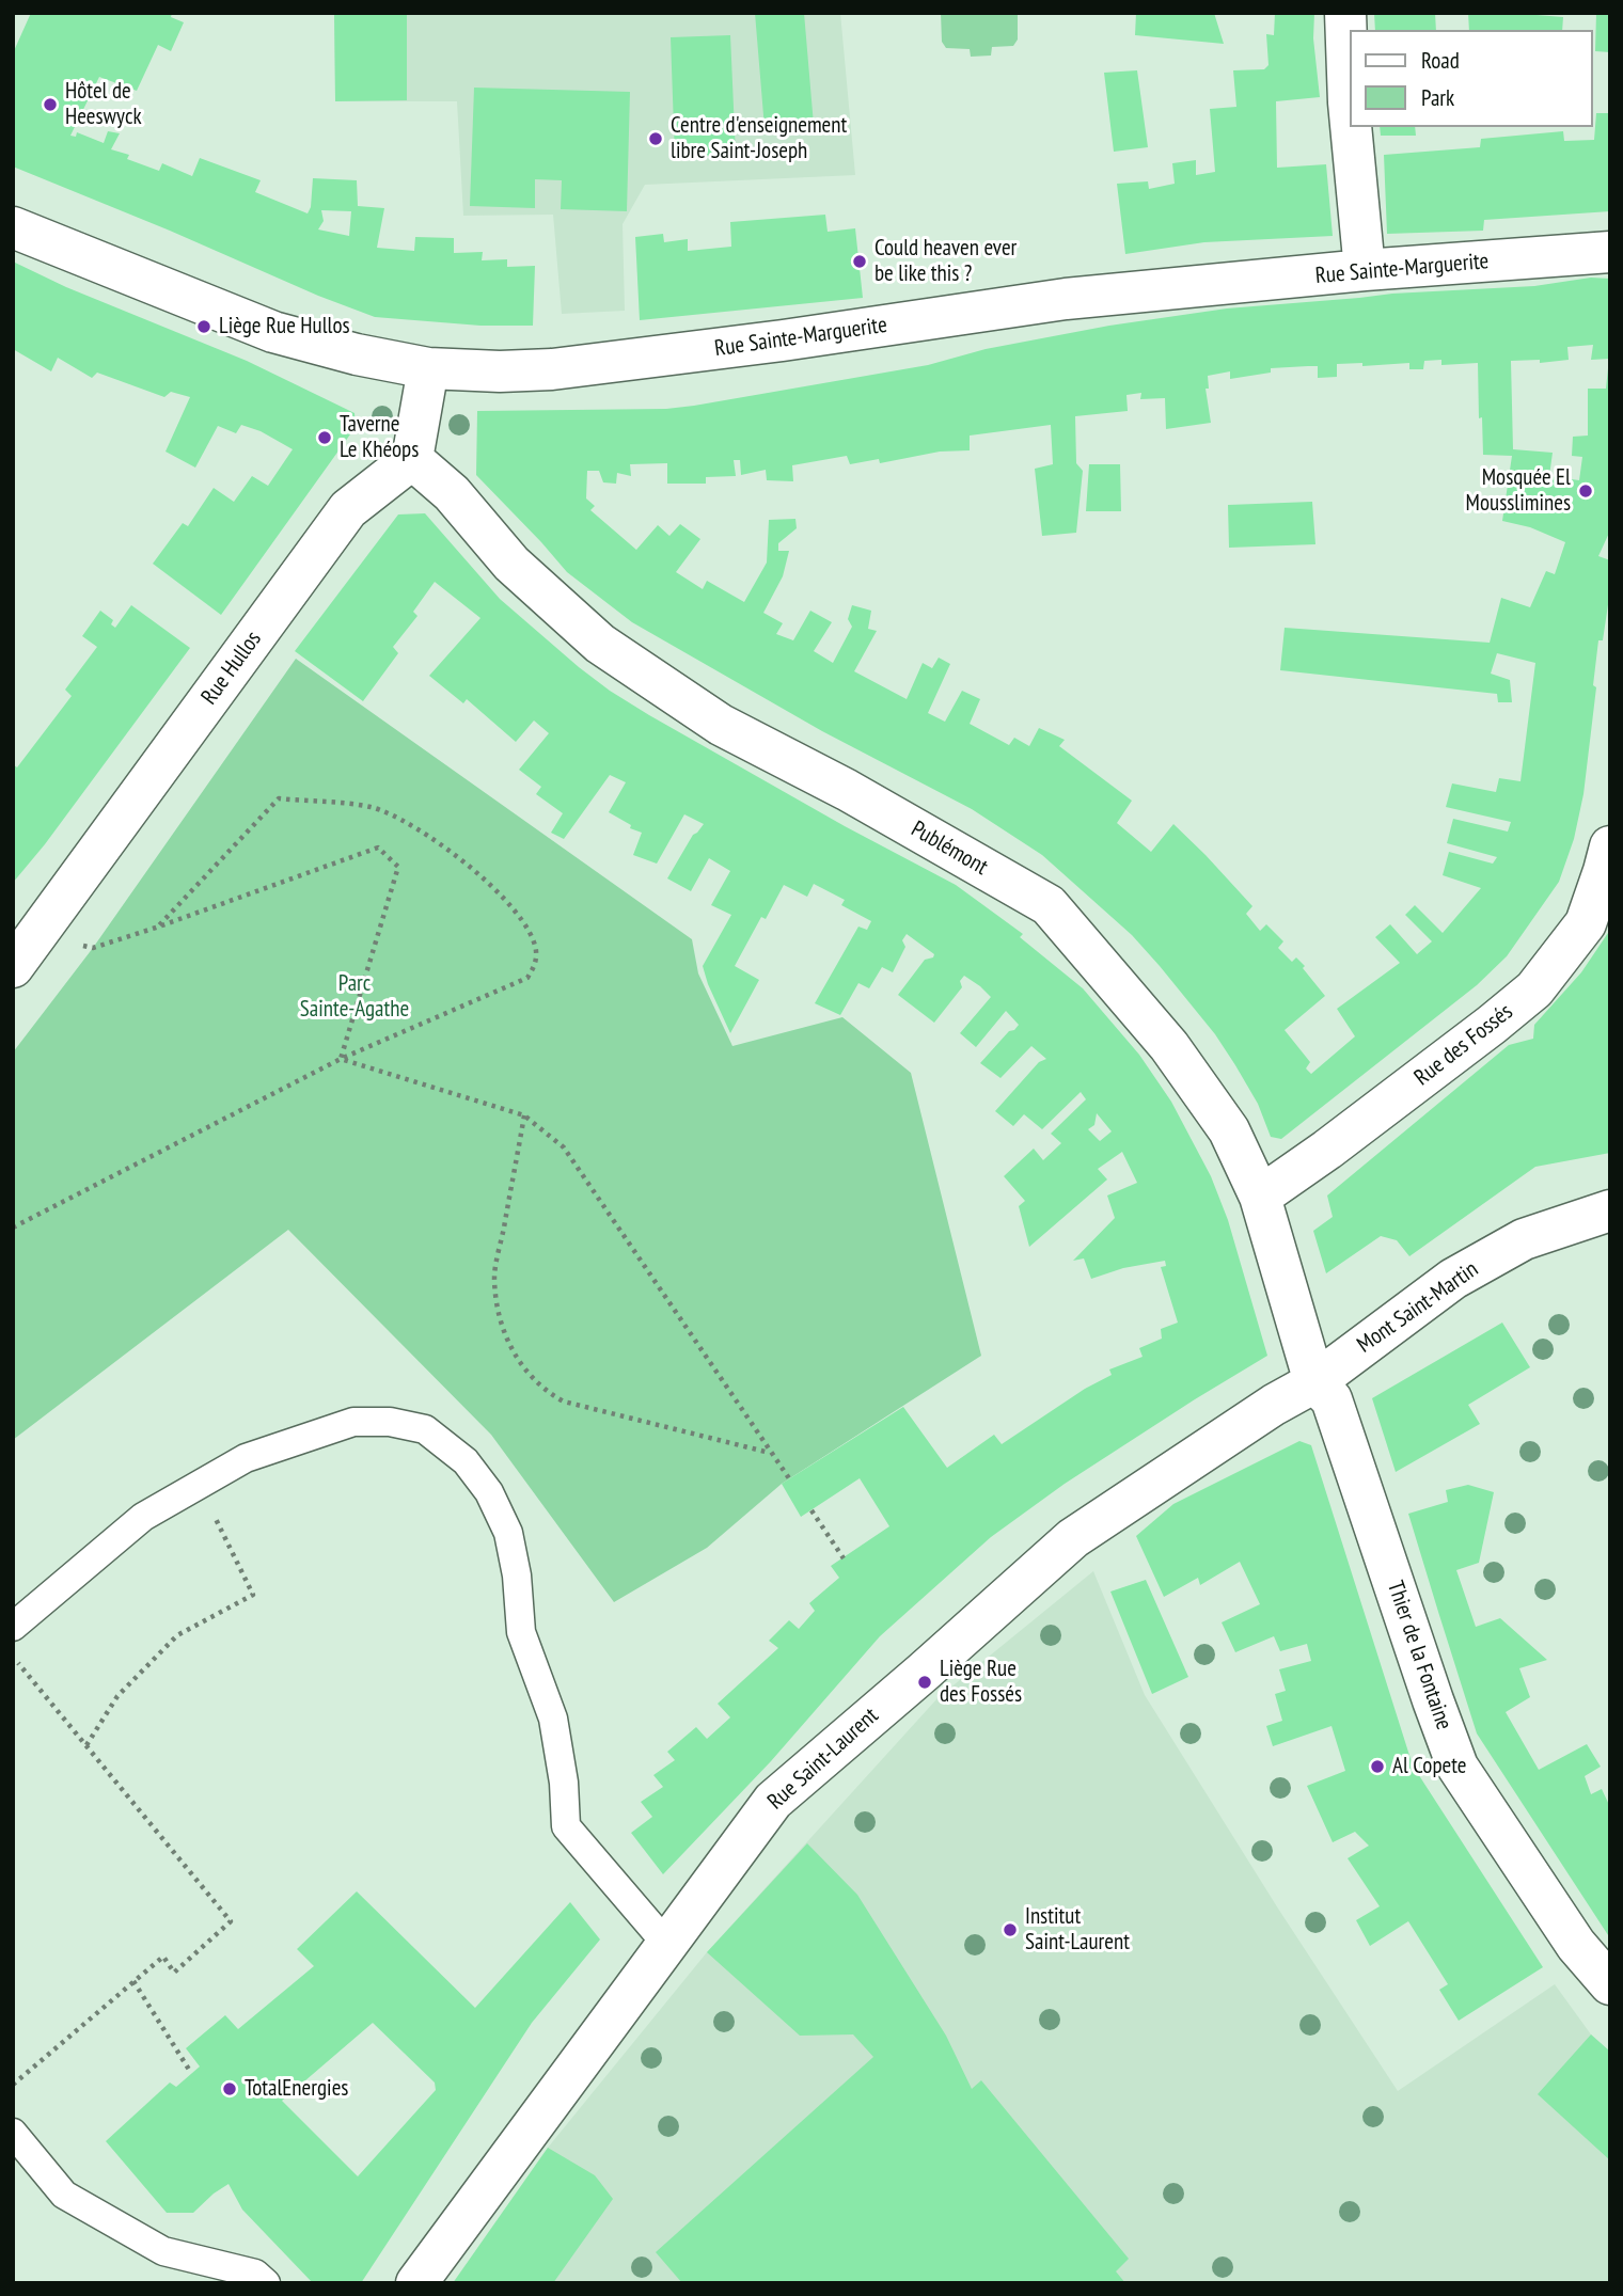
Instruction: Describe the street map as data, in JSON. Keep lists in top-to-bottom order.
{
  "streets": {
    "street": [
      "Rue Sainte-Marguerite",
      "Rue Hullos",
      "Publémont",
      "Rue des Fossés",
      "Mont Saint-Martin",
      "Thier de la Fontaine",
      "Rue Saint-Laurent"
    ]
  },
  "crossings": [
    ["Rue Hullos", "Publémont"],
    ["Publémont", "Rue des Fossés"],
    ["Publémont", "Mont Saint-Martin"],
    ["Publémont", "Thier de la Fontaine"],
    ["Publémont", "Rue Saint-Laurent"],
    ["Mont Saint-Martin", "Thier de la Fontaine"],
    ["Mont Saint-Martin", "Rue Saint-Laurent"],
    ["Thier de la Fontaine", "Rue Saint-Laurent"]
  ],
  "parks": ["Parc Sainte-Agathe"],
  "places": [
    "Hôtel de Heeswyck",
    "Centre d'enseignement libre Saint-Joseph",
    "Could heaven ever be like this ?",
    "Liège Rue Hullos",
    "Taverne Le Khéops",
    "Mosquée El Mousslimines",
    "Liège Rue des Fossés",
    "Al Copete",
    "Institut Saint-Laurent",
    "TotalEnergies"
  ],
  "legend": ["Road", "Park"]
}
